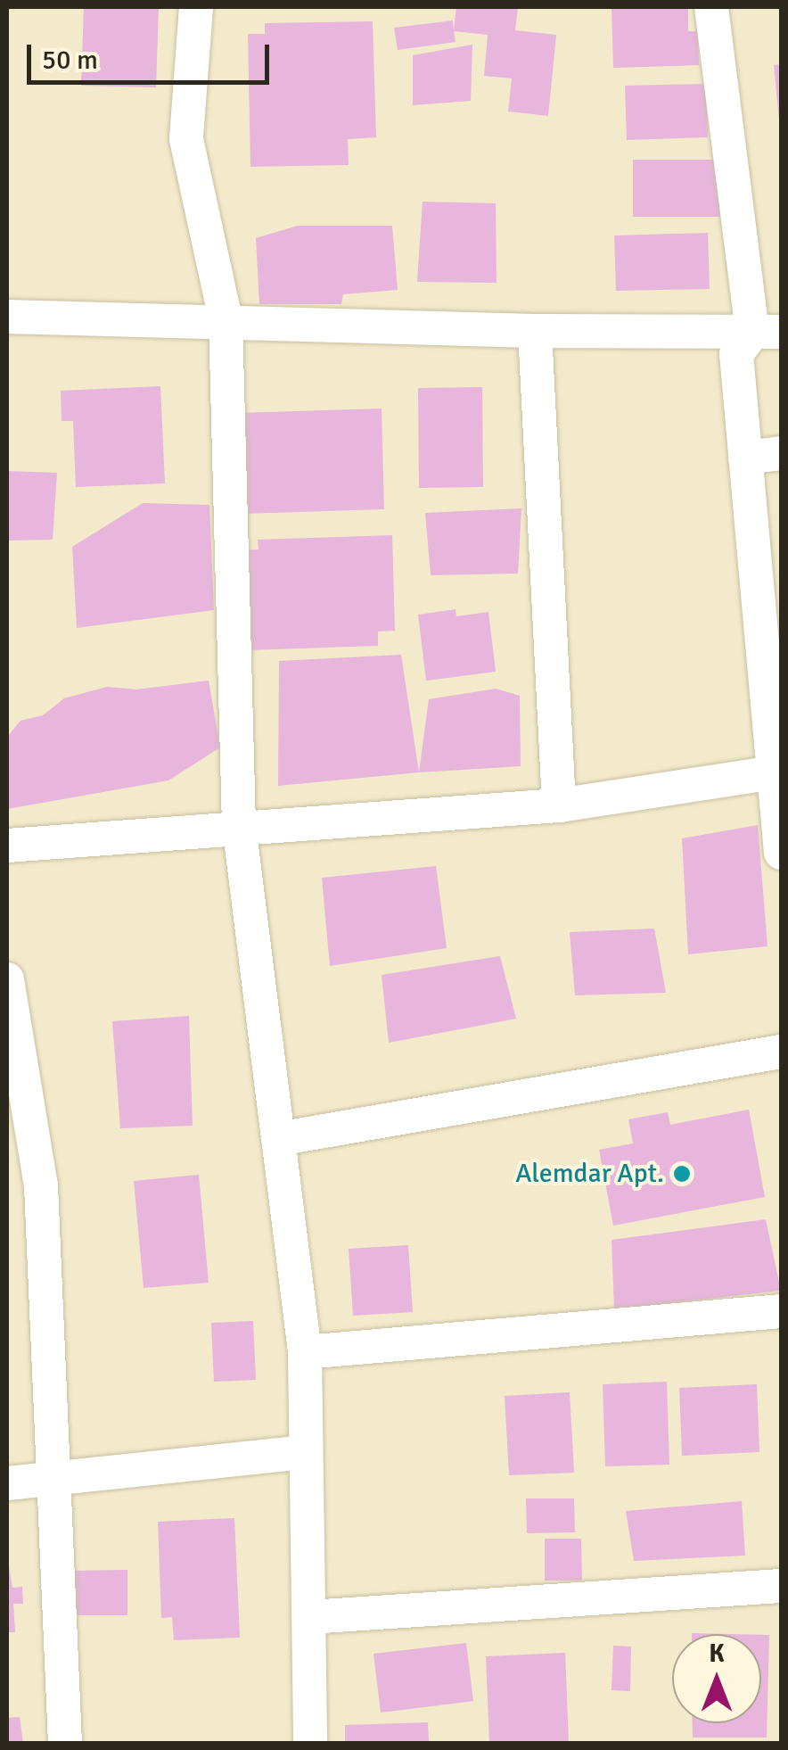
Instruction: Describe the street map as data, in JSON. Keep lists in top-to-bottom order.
{
  "places": ["Alemdar Apt."],
  "scale_bar": "50 m",
  "north": "top"
}
